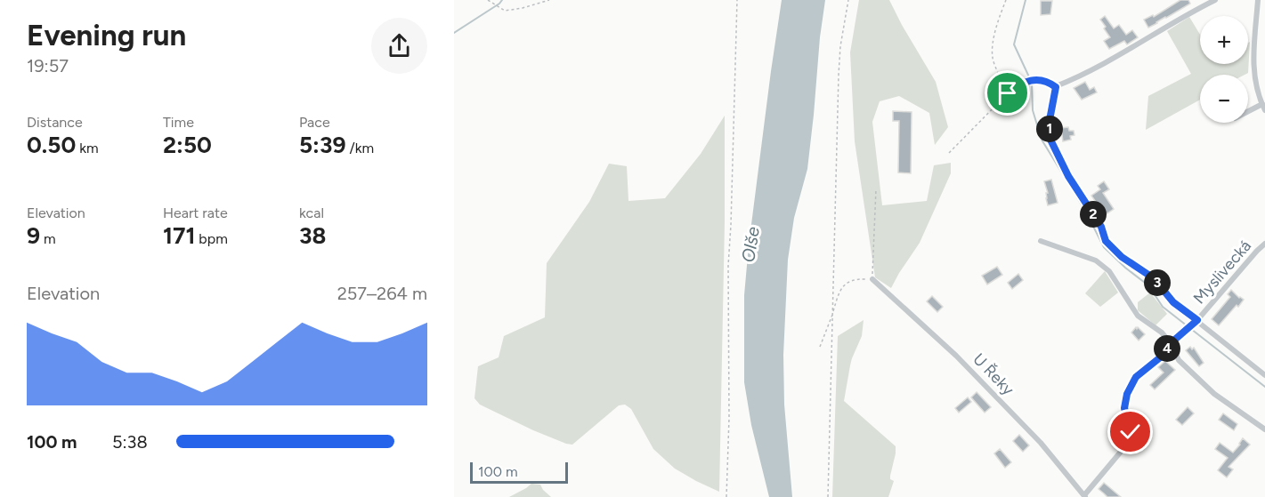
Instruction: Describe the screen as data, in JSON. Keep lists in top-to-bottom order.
{
  "streets": {
    "street": ["Myslivecká", "U Řeky"]
  },
  "crossings": [
    ["Myslivecká", "U Řeky"]
  ],
  "water": ["Olše"],
  "scale_bar": "100 m",
  "page": {
    "heading": ["Evening run", "19:57"],
    "map_buttons": ["+", "−"],
    "stats": [
      ["Distance", "0.50 km"],
      ["Time", "2:50"],
      ["Pace", "5:39 /km"],
      ["Elevation", "9 m"],
      ["Heart rate", "171 bpm"],
      ["kcal", "38"]
    ],
    "pins": [
      "1",
      "2",
      "3",
      "4"
    ],
    "chart": ["Elevation", "257–264 m"],
    "list": [
      {
        "name": "100 m",
        "note": "5:38"
      }
    ],
    "scale": "100 m"
  }
}
